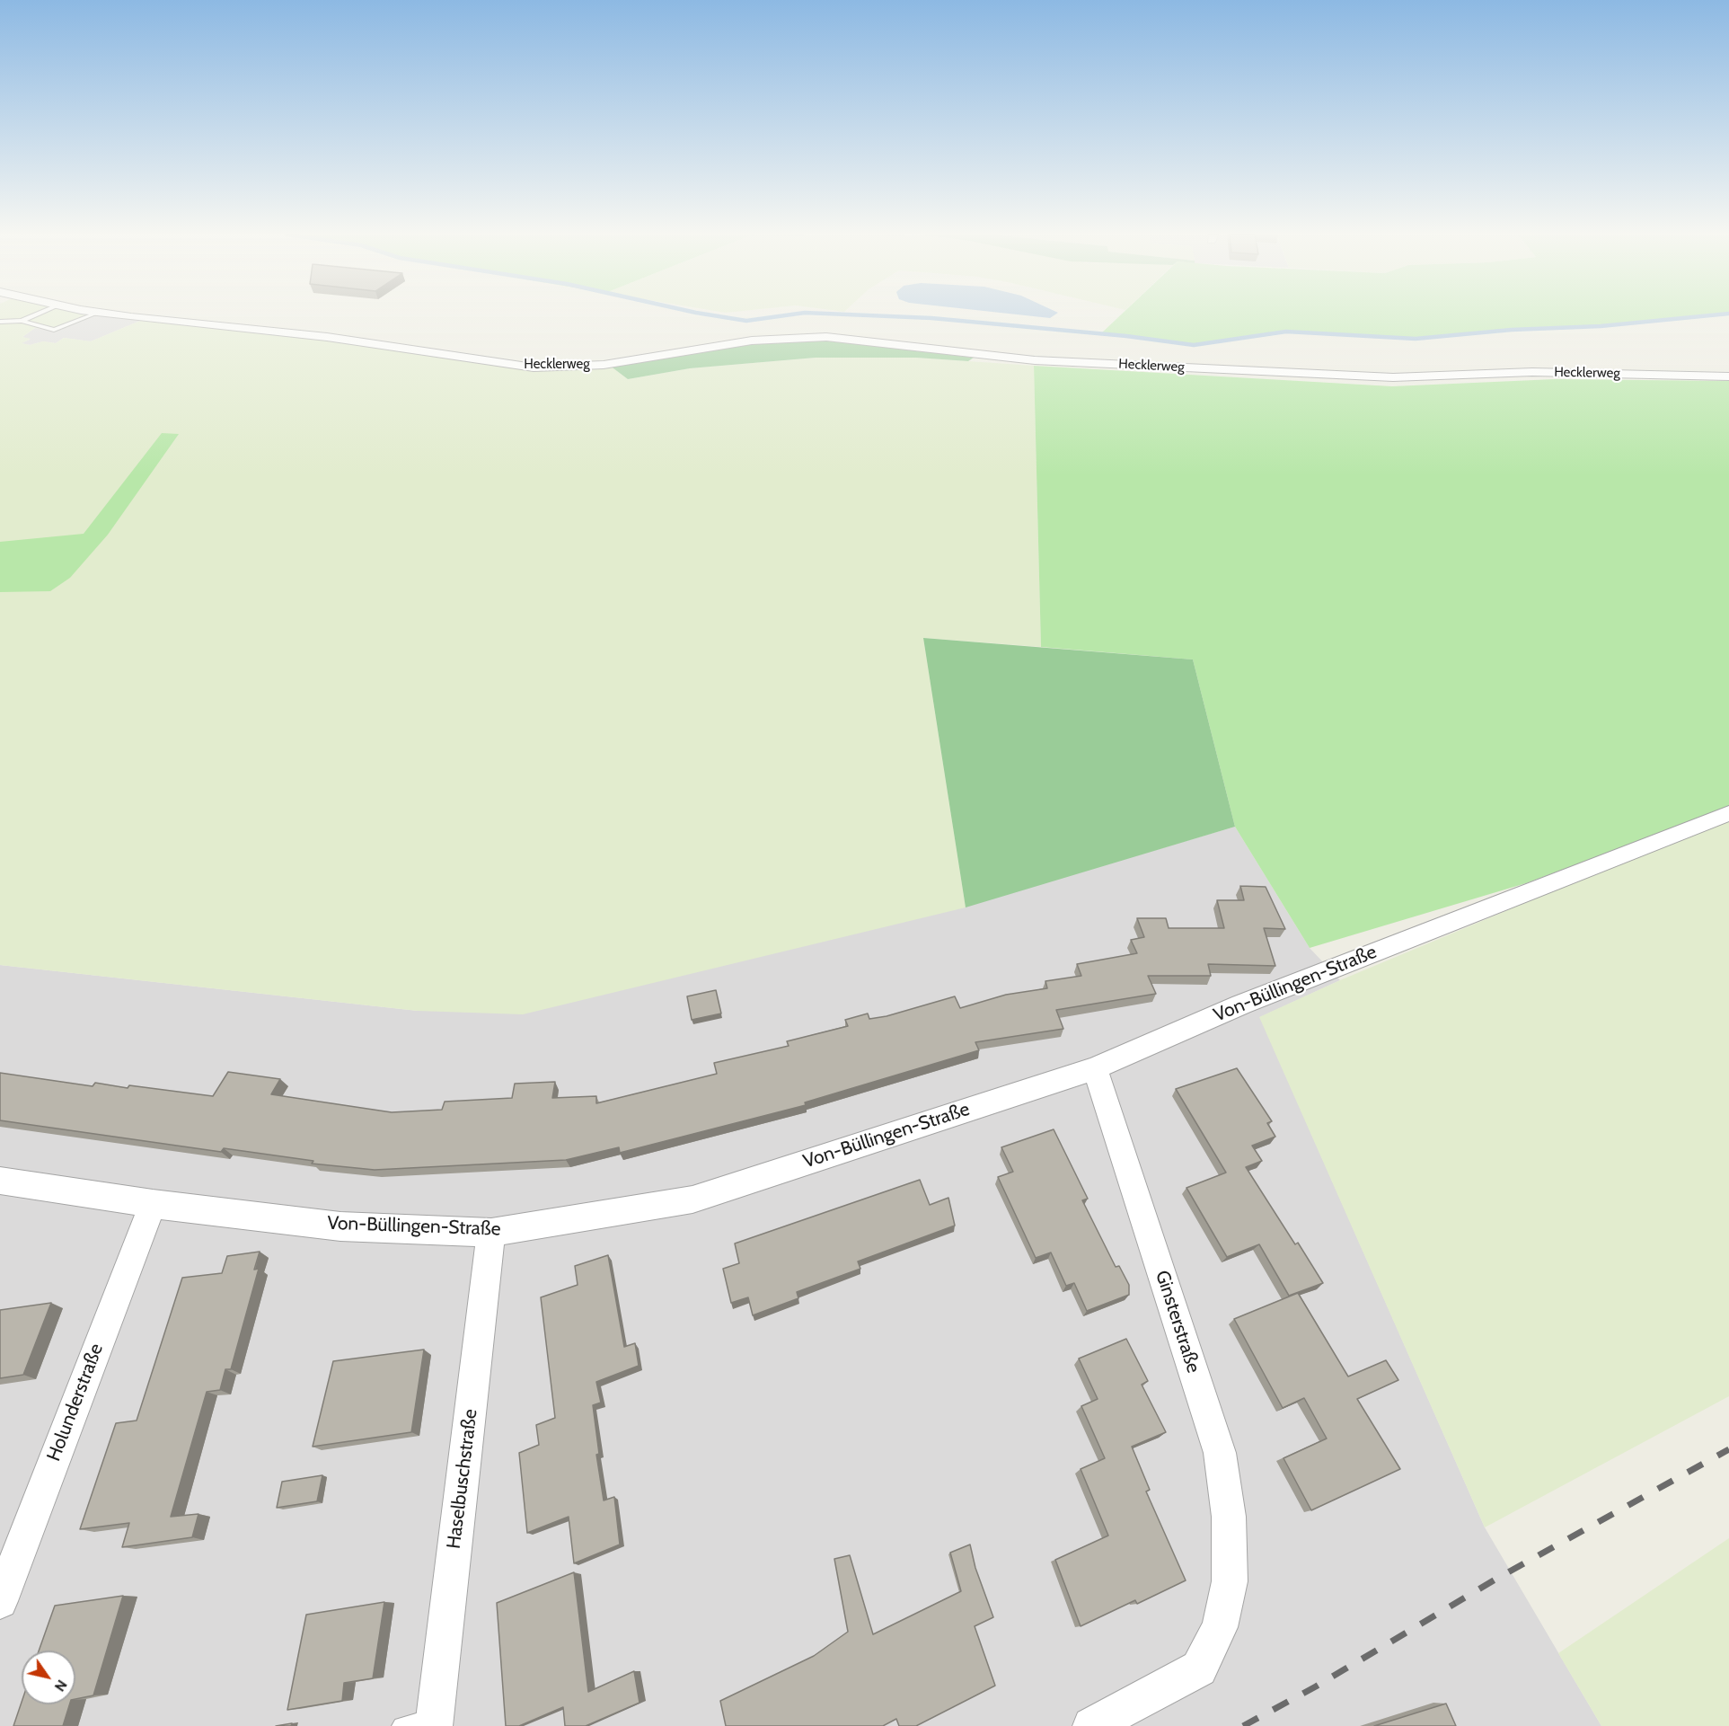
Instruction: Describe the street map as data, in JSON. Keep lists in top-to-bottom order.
{
  "streets": {
    "street": [
      "Hecklerweg",
      "Von-Büllingen-Straße",
      "Ginsterstraße",
      "Holunderstraße",
      "Haselbuschstraße"
    ]
  },
  "crossings": [
    ["Von-Büllingen-Straße", "Ginsterstraße"],
    ["Von-Büllingen-Straße", "Holunderstraße"],
    ["Von-Büllingen-Straße", "Haselbuschstraße"]
  ],
  "north": "bottom right"
}
